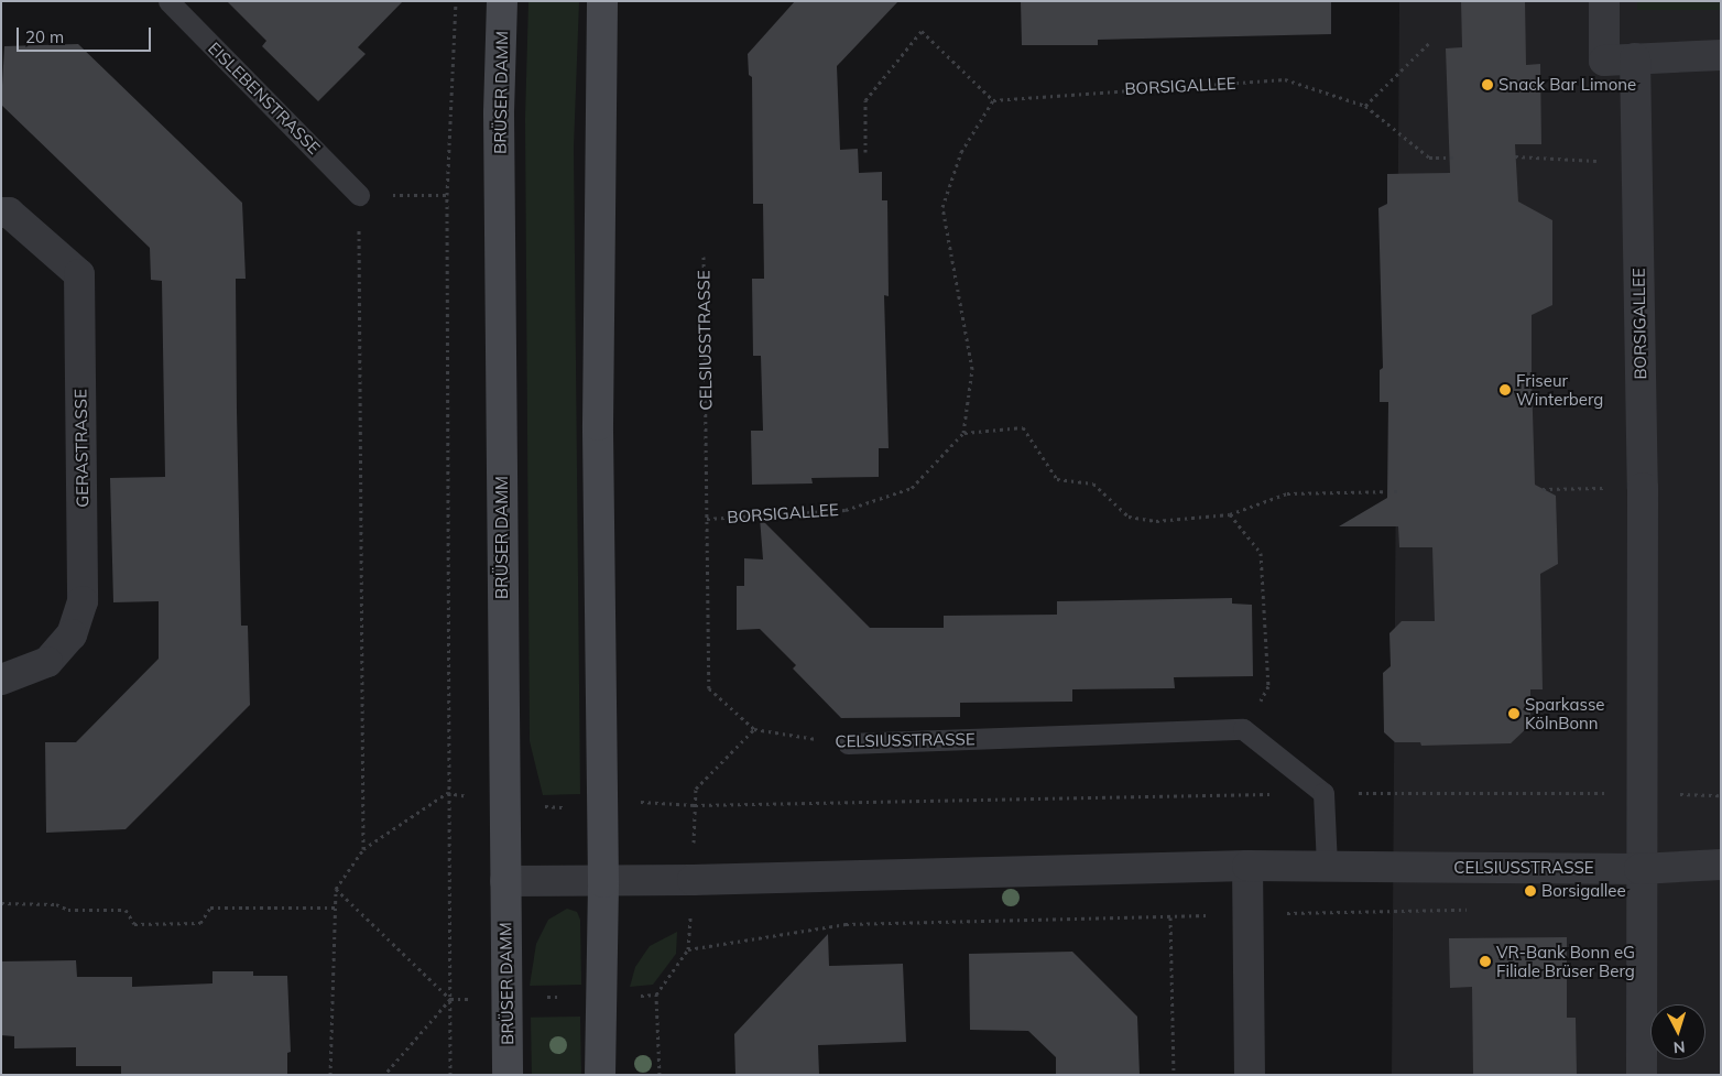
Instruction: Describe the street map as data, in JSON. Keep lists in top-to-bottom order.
{
  "streets": {
    "street": [
      "BORSIGALLEE",
      "BRÜSER DAMM",
      "CELSIUSSTRASSE",
      "GERASTRASSE"
    ],
    "lane": ["EISLEBENSTRASSE"]
  },
  "crossings": [
    ["BORSIGALLEE", "CELSIUSSTRASSE"],
    ["BRÜSER DAMM", "CELSIUSSTRASSE"]
  ],
  "places": [
    "Snack Bar Limone",
    "Friseur Winterberg",
    "Sparkasse KölnBonn",
    "Borsigallee",
    "VR-Bank Bonn eG Filiale Brüser Berg"
  ],
  "scale_bar": "20 m",
  "north": "bottom"
}
